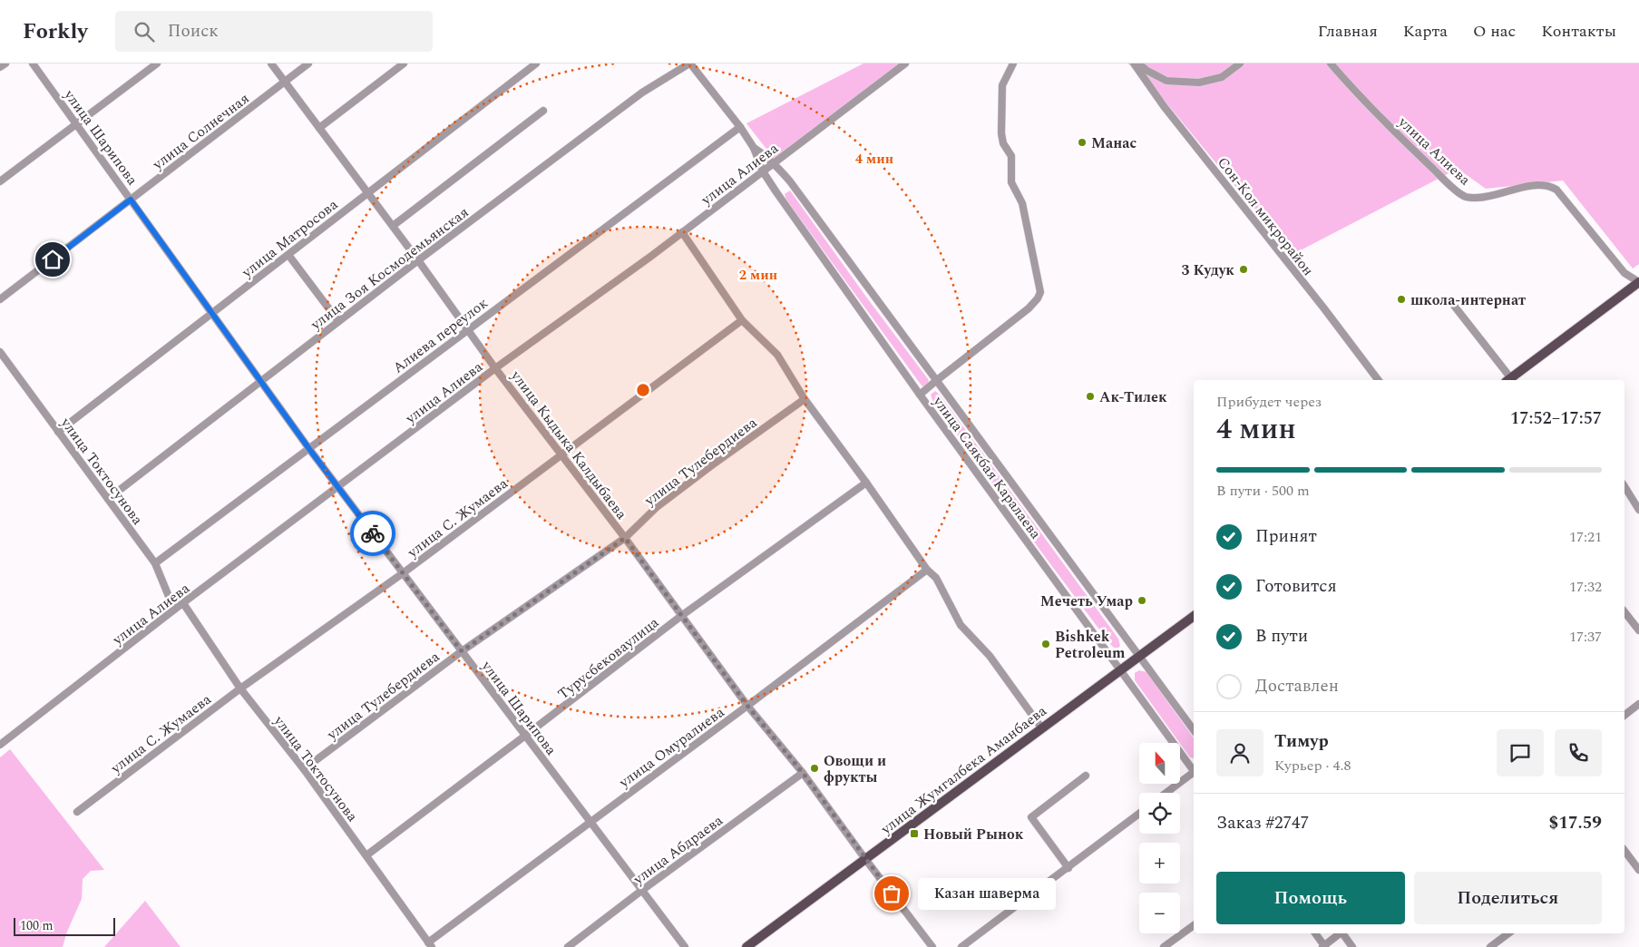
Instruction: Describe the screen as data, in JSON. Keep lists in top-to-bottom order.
{
  "streets": {
    "main road": ["улица Жумгалбека Аманбаева"],
    "street": [
      "улица Солнечная",
      "улица Шарипова",
      "улица Алиева",
      "Сон-Кол микрорайон",
      "улица Матросова",
      "улица Зоя Космодемьянская",
      "Алиева переулок",
      "улица Кыдыка Калдыбаева",
      "улица Тулебердиева",
      "улица Саякбая Каралаева",
      "улица Токтосунова",
      "улица С. Жумаева",
      "Турусбековаулица",
      "улица Омуралиева",
      "улица Абдраева"
    ]
  },
  "crossings": [
    ["улица Солнечная", "улица Шарипова"],
    ["улица Солнечная", "улица Кыдыка Калдыбаева"],
    ["улица Шарипова", "улица Алиева"],
    ["улица Шарипова", "улица Матросова"],
    ["улица Шарипова", "улица Зоя Космодемьянская"],
    ["улица Шарипова", "Алиева переулок"],
    ["улица Шарипова", "улица Тулебердиева"],
    ["улица Шарипова", "улица С. Жумаева"],
    ["улица Шарипова", "Турусбековаулица"],
    ["улица Шарипова", "улица Омуралиева"],
    ["улица Шарипова", "улица Абдраева"],
    ["улица Алиева", "улица Кыдыка Калдыбаева"],
    ["улица Алиева", "улица Саякбая Каралаева"],
    ["улица Алиева", "улица Токтосунова"],
    ["улица Матросова", "улица Кыдыка Калдыбаева"],
    ["улица Матросова", "улица Токтосунова"],
    ["улица Зоя Космодемьянская", "улица Кыдыка Калдыбаева"],
    ["улица Зоя Космодемьянская", "улица Токтосунова"],
    ["Алиева переулок", "улица Кыдыка Калдыбаева"],
    ["Алиева переулок", "улица Токтосунова"],
    ["улица Кыдыка Калдыбаева", "улица Тулебердиева"],
    ["улица Кыдыка Калдыбаева", "улица С. Жумаева"],
    ["улица Кыдыка Калдыбаева", "Турусбековаулица"],
    ["улица Кыдыка Калдыбаева", "улица Омуралиева"],
    ["улица Кыдыка Калдыбаева", "улица Жумгалбека Аманбаева"],
    ["улица Кыдыка Калдыбаева", "улица Абдраева"],
    ["улица Тулебердиева", "улица Токтосунова"],
    ["улица Саякбая Каралаева", "улица Жумгалбека Аманбаева"],
    ["улица Токтосунова", "улица С. Жумаева"],
    ["улица Токтосунова", "Турусбековаулица"],
    ["улица Токтосунова", "улица Омуралиева"]
  ],
  "places": {
    "other": [
      "Манас",
      "3 Кудук",
      "школа-интернат",
      "Ак-Тилек",
      "Мечеть Умар",
      "Bishkek Petroleum",
      "Овощи и фрукты",
      "Казан шаверма"
    ],
    "transit": ["Новый Рынок"]
  },
  "scale_bar": "100 m",
  "north": "top",
  "page": {
    "header": "Forkly",
    "search": "Поиск",
    "nav": [
      "Главная",
      "Карта",
      "О нас",
      "Контакты"
    ],
    "heading": ["4 мин", "Прибудет через", "17:52–17:57"],
    "panel": [
      "Тимур",
      "Курьер · 4.8",
      "Заказ #2747",
      "$17.59"
    ],
    "bar": "В пути · 500 m",
    "list": [
      ["Принят", "17:21"],
      ["Готовится", "17:32"],
      ["В пути", "17:37"],
      "Доставлен"
    ],
    "map_buttons": ["+", "−"],
    "buttons": ["Помощь", "Поделиться"],
    "bubble": "Казан шаверма",
    "scale": "100 m"
  },
  "rings": ["4 мин", "2 мин"]
}
